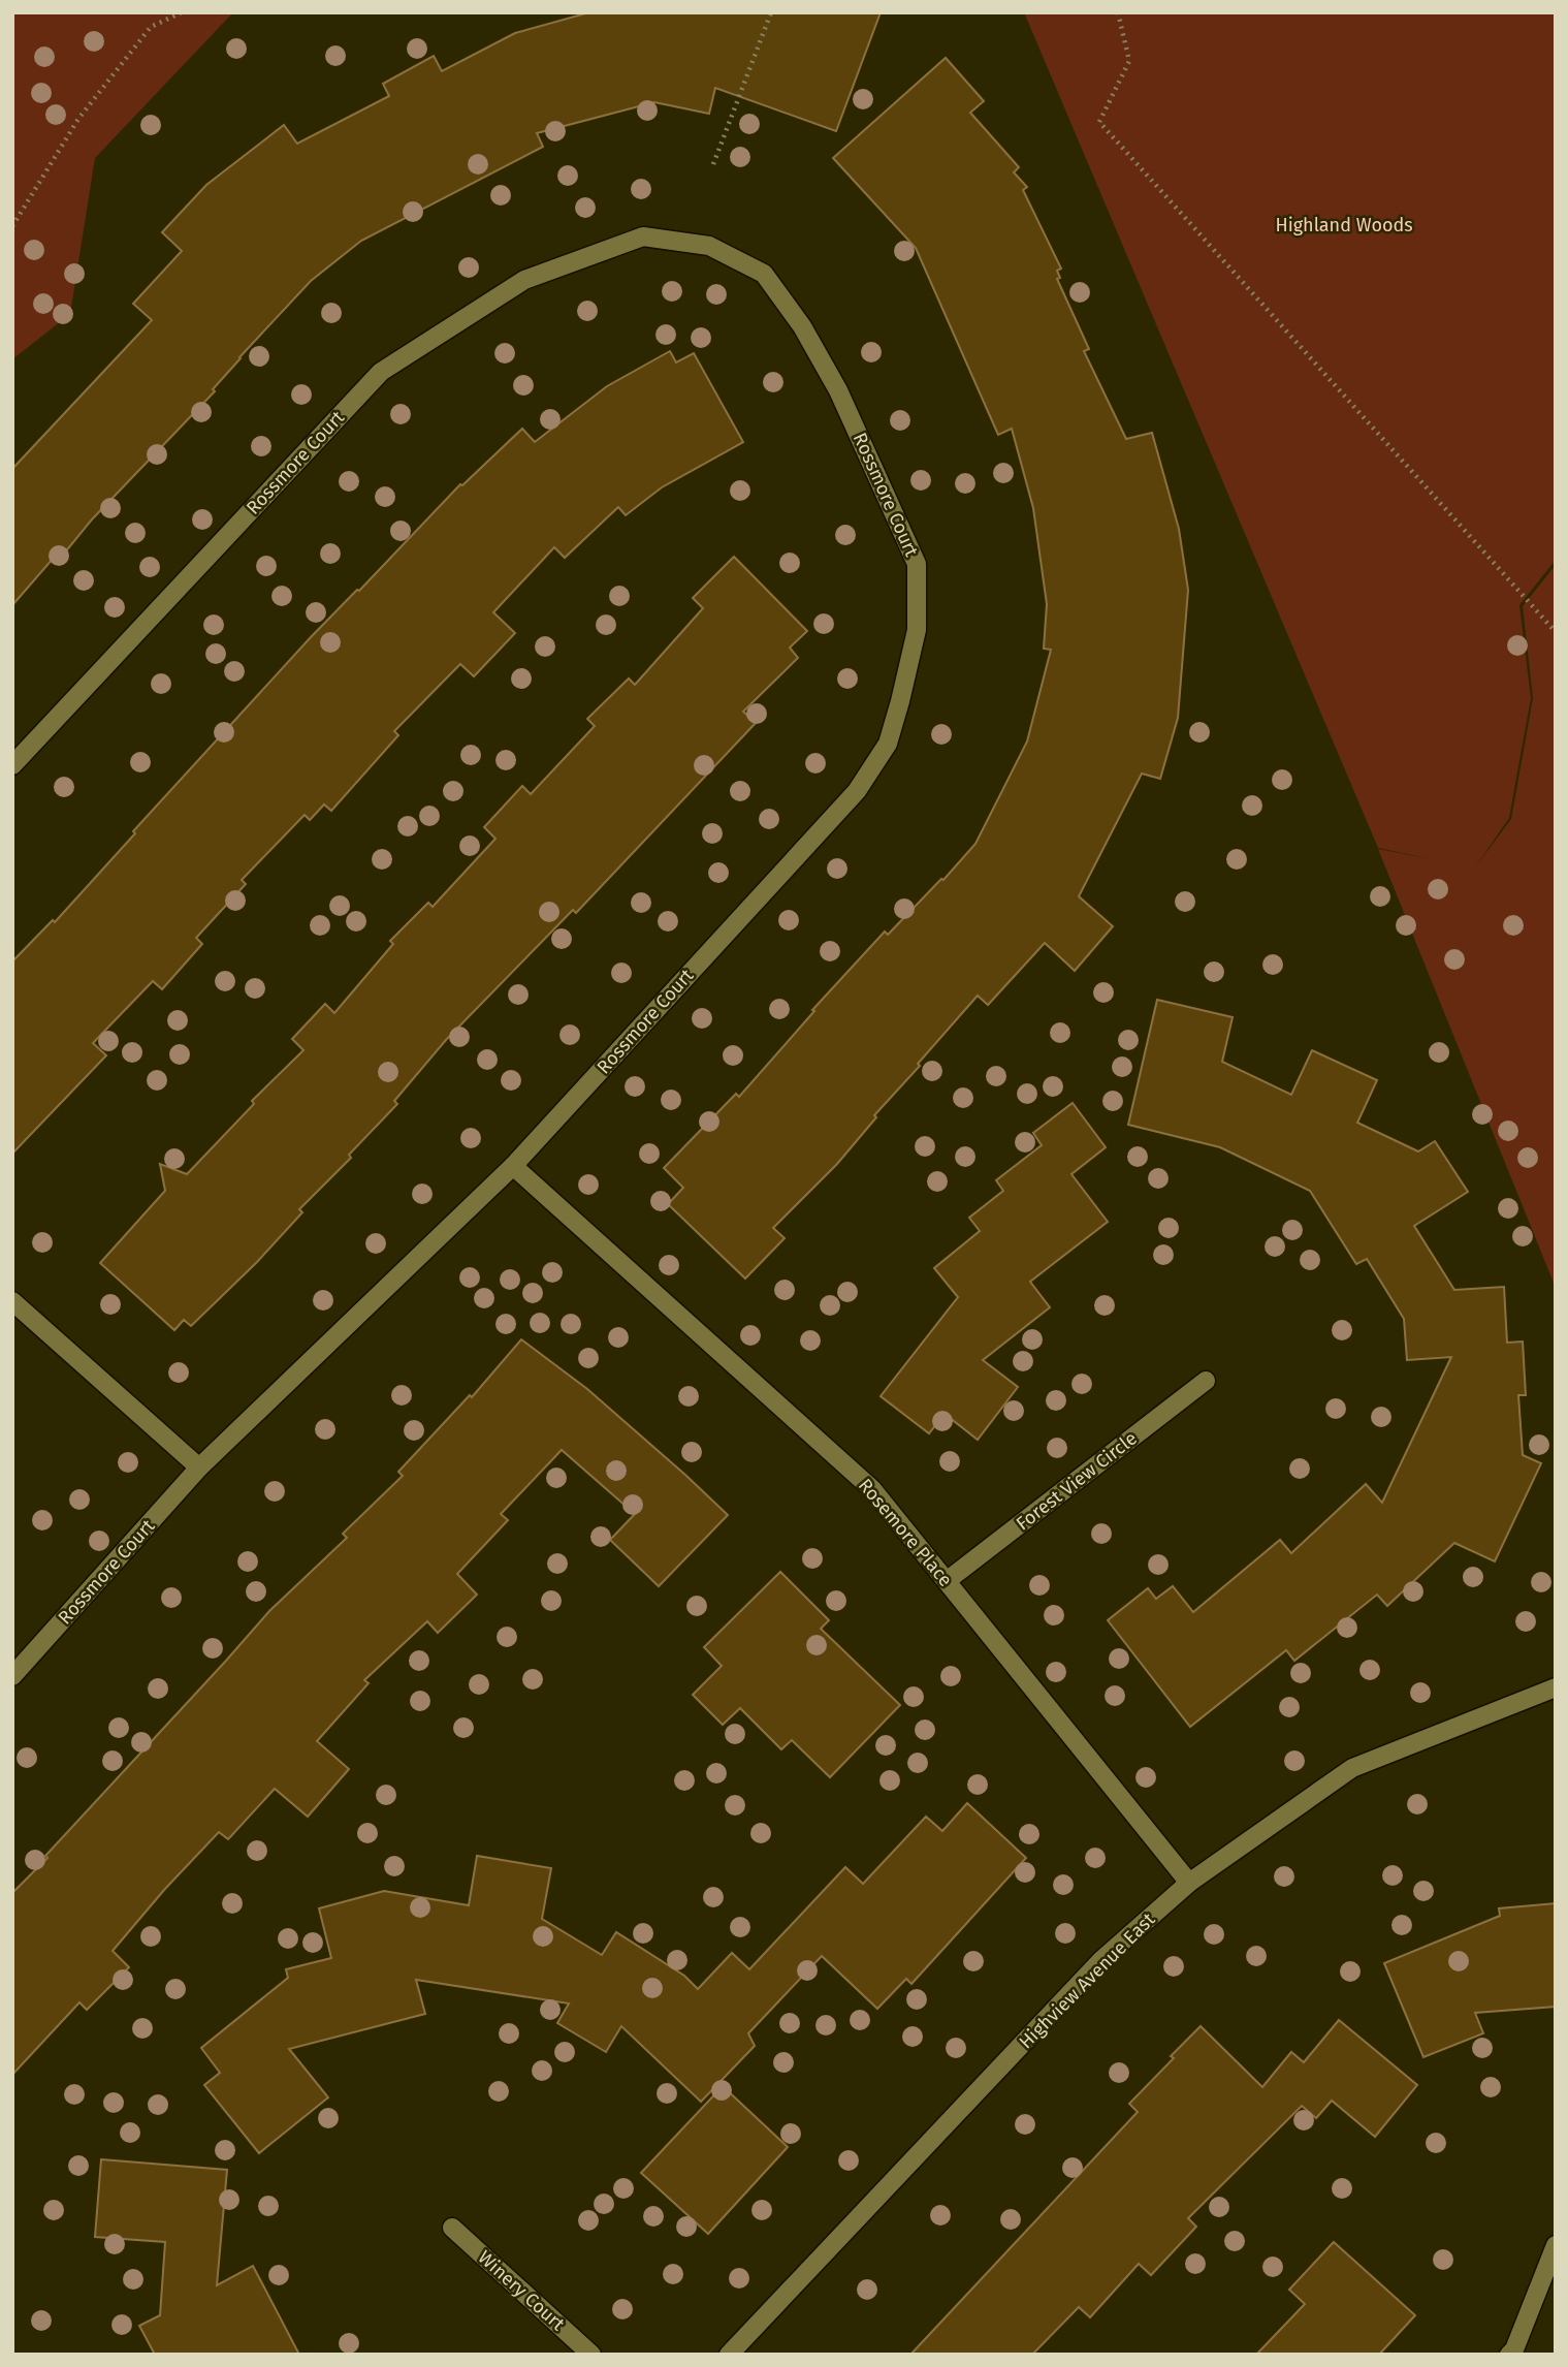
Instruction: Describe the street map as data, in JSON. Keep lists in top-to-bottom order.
{
  "streets": {
    "street": [
      "Rossmore Court",
      "Forest View Circle",
      "Rosemore Place",
      "Highview Avenue East",
      "Winery Court"
    ]
  },
  "crossings": [
    ["Rossmore Court", "Rosemore Place"],
    ["Forest View Circle", "Rosemore Place"],
    ["Rosemore Place", "Highview Avenue East"]
  ],
  "parks": ["Highland Woods"]
}
